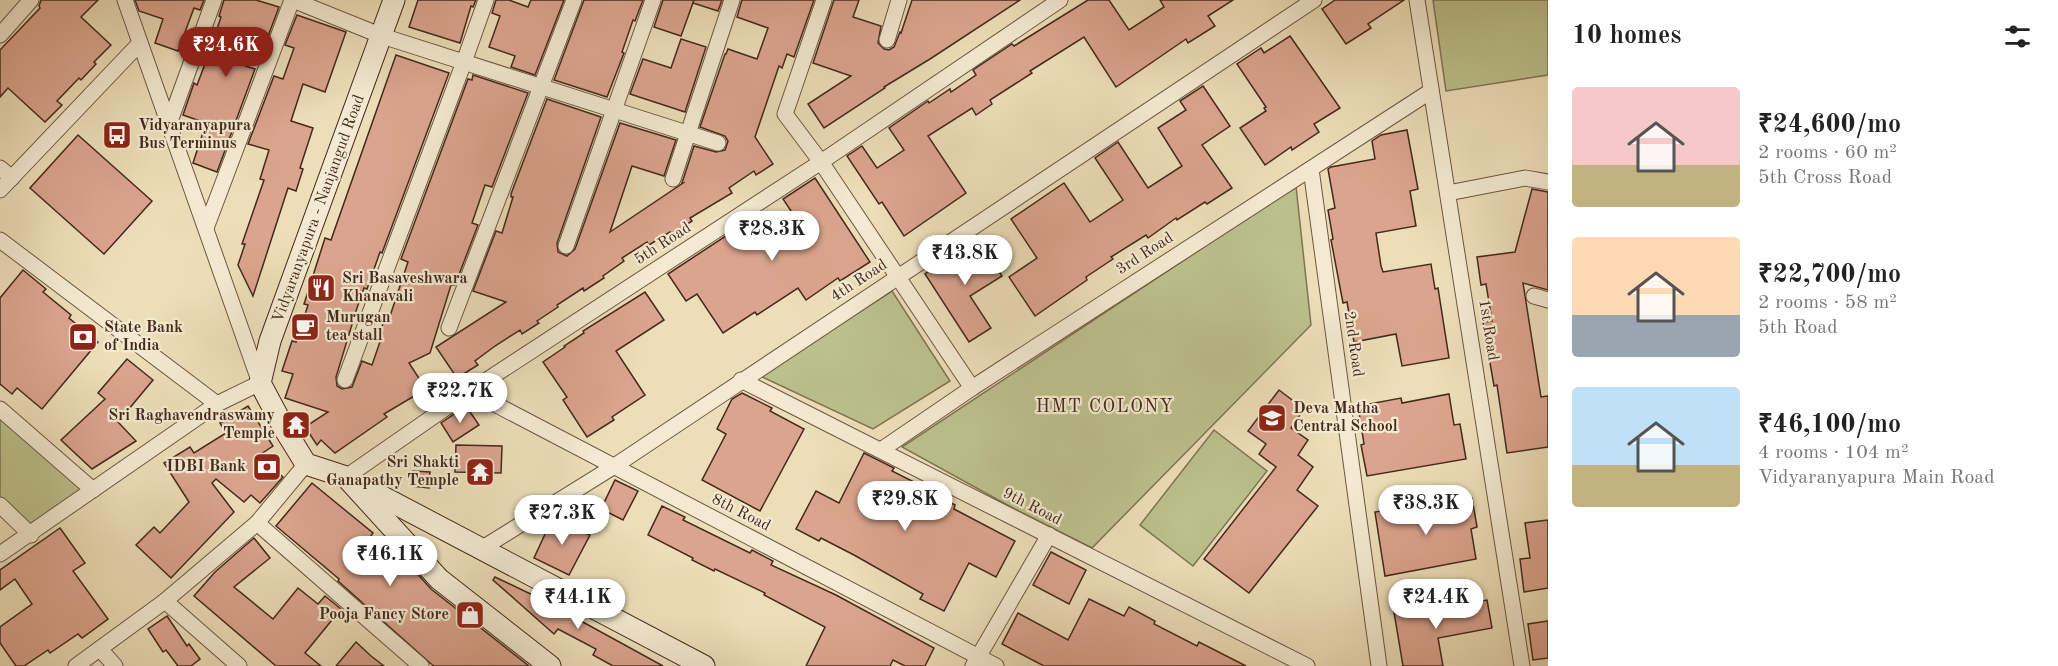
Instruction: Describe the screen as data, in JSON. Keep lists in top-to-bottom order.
{
  "streets": {
    "main road": ["Vidyaranyapura - Nanjangud Road"],
    "street": [
      "5th Road",
      "3rd Road",
      "4th Road",
      "1st Road",
      "2nd Road",
      "9th Road",
      "8th Road"
    ]
  },
  "crossings": [
    ["5th Road", "8th Road"],
    ["3rd Road", "1st Road"],
    ["3rd Road", "2nd Road"],
    ["3rd Road", "9th Road"],
    ["4th Road", "9th Road"],
    ["4th Road", "8th Road"]
  ],
  "districts": ["HMT COLONY"],
  "places": {
    "bus stop": ["Vidyaranyapura Bus Terminus"],
    "restaurant": ["Sri Basaveshwara Khanavali"],
    "cafe": ["Murugan tea stall"],
    "bank": ["State Bank of India", "IDBI Bank"],
    "school or university": ["Deva Matha Central School"],
    "temple": ["Sri Raghavendraswamy Temple", "Sri Shakti Ganapathy Temple"],
    "shop": ["Pooja Fancy Store"]
  },
  "page": {
    "heading": "10 homes",
    "price": [
      "₹24.6K",
      "₹28.3K",
      "₹43.8K",
      "₹22.7K",
      "₹29.8K",
      "₹38.3K",
      "₹27.3K",
      "₹46.1K",
      "₹44.1K",
      "₹24.4K"
    ],
    "list": [
      {
        "name": "₹24,600/mo",
        "note": "2 rooms · 60 m² · 5th Cross Road"
      },
      {
        "name": "₹22,700/mo",
        "note": "2 rooms · 58 m² · 5th Road"
      },
      {
        "name": "₹46,100/mo",
        "note": "4 rooms · 104 m² · Vidyaranyapura Main Road"
      }
    ]
  }
}
